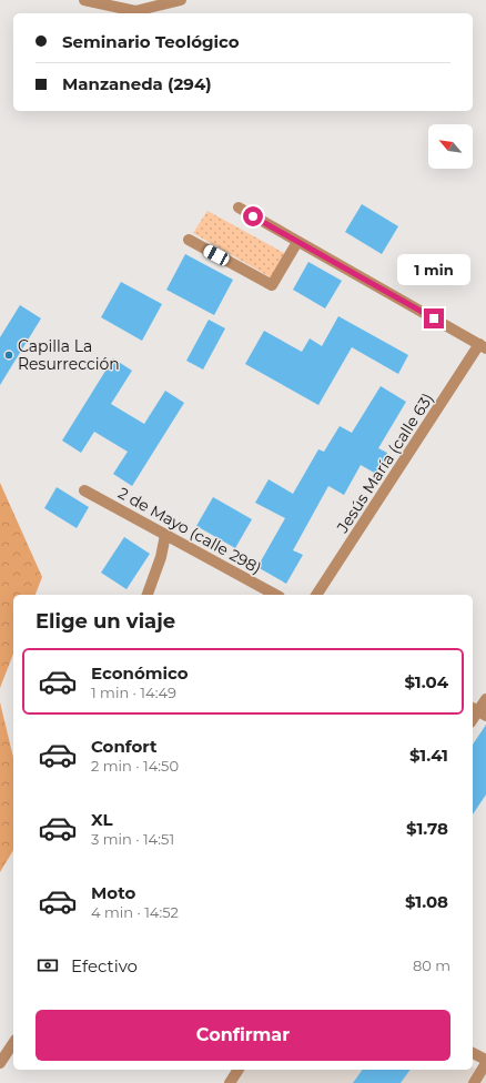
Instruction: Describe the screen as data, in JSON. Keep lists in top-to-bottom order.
{
  "streets": {
    "street": ["Jesús María (calle 63)", "2 de Mayo (calle 298)"]
  },
  "places": ["Capilla La Resurrección"],
  "north": "top left",
  "page": {
    "banner": ["Seminario Teológico", "Manzaneda (294)"],
    "bubble": "1 min",
    "heading": "Elige un viaje",
    "list": [
      {
        "name": "Económico",
        "note": "1 min · 14:49",
        "value": "$1.04"
      },
      {
        "name": "Confort",
        "note": "2 min · 14:50",
        "value": "$1.41"
      },
      {
        "name": "XL",
        "note": "3 min · 14:51",
        "value": "$1.78"
      },
      {
        "name": "Moto",
        "note": "4 min · 14:52",
        "value": "$1.08"
      }
    ],
    "pay": ["Efectivo", "80 m"],
    "buttons": "Confirmar"
  }
}
